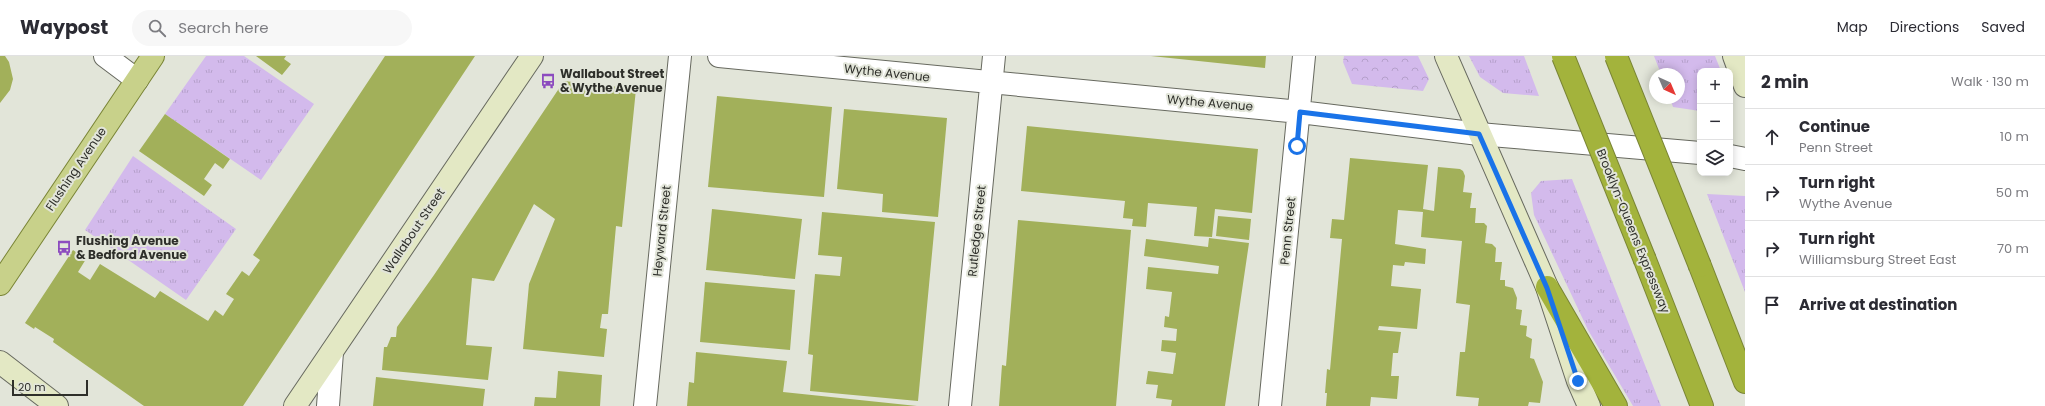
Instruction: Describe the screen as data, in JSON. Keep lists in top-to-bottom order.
{
  "streets": {
    "highway": ["Brooklyn-Queens Expressway"],
    "main road": ["Flushing Avenue", "Wallabout Street"],
    "street": [
      "Wythe Avenue",
      "Heyward Street",
      "Rutledge Street",
      "Penn Street"
    ]
  },
  "crossings": [
    ["Wythe Avenue", "Rutledge Street"],
    ["Wythe Avenue", "Penn Street"]
  ],
  "places": {
    "bus stop": ["Wallabout Street & Wythe Avenue", "Flushing Avenue & Bedford Avenue"]
  },
  "scale_bar": "20 m",
  "north": "bottom right",
  "page": {
    "header": "Waypost",
    "search": "Search here",
    "nav": ["Map", "Directions", "Saved"],
    "heading": ["2 min", "Walk · 130 m"],
    "map_buttons": ["+", "−"],
    "list": [
      ["Continue", "Penn Street", "10 m"],
      ["Turn right", "Wythe Avenue", "50 m"],
      ["Turn right", "Williamsburg Street East", "70 m"],
      "Arrive at destination"
    ],
    "scale": "20 m"
  }
}
